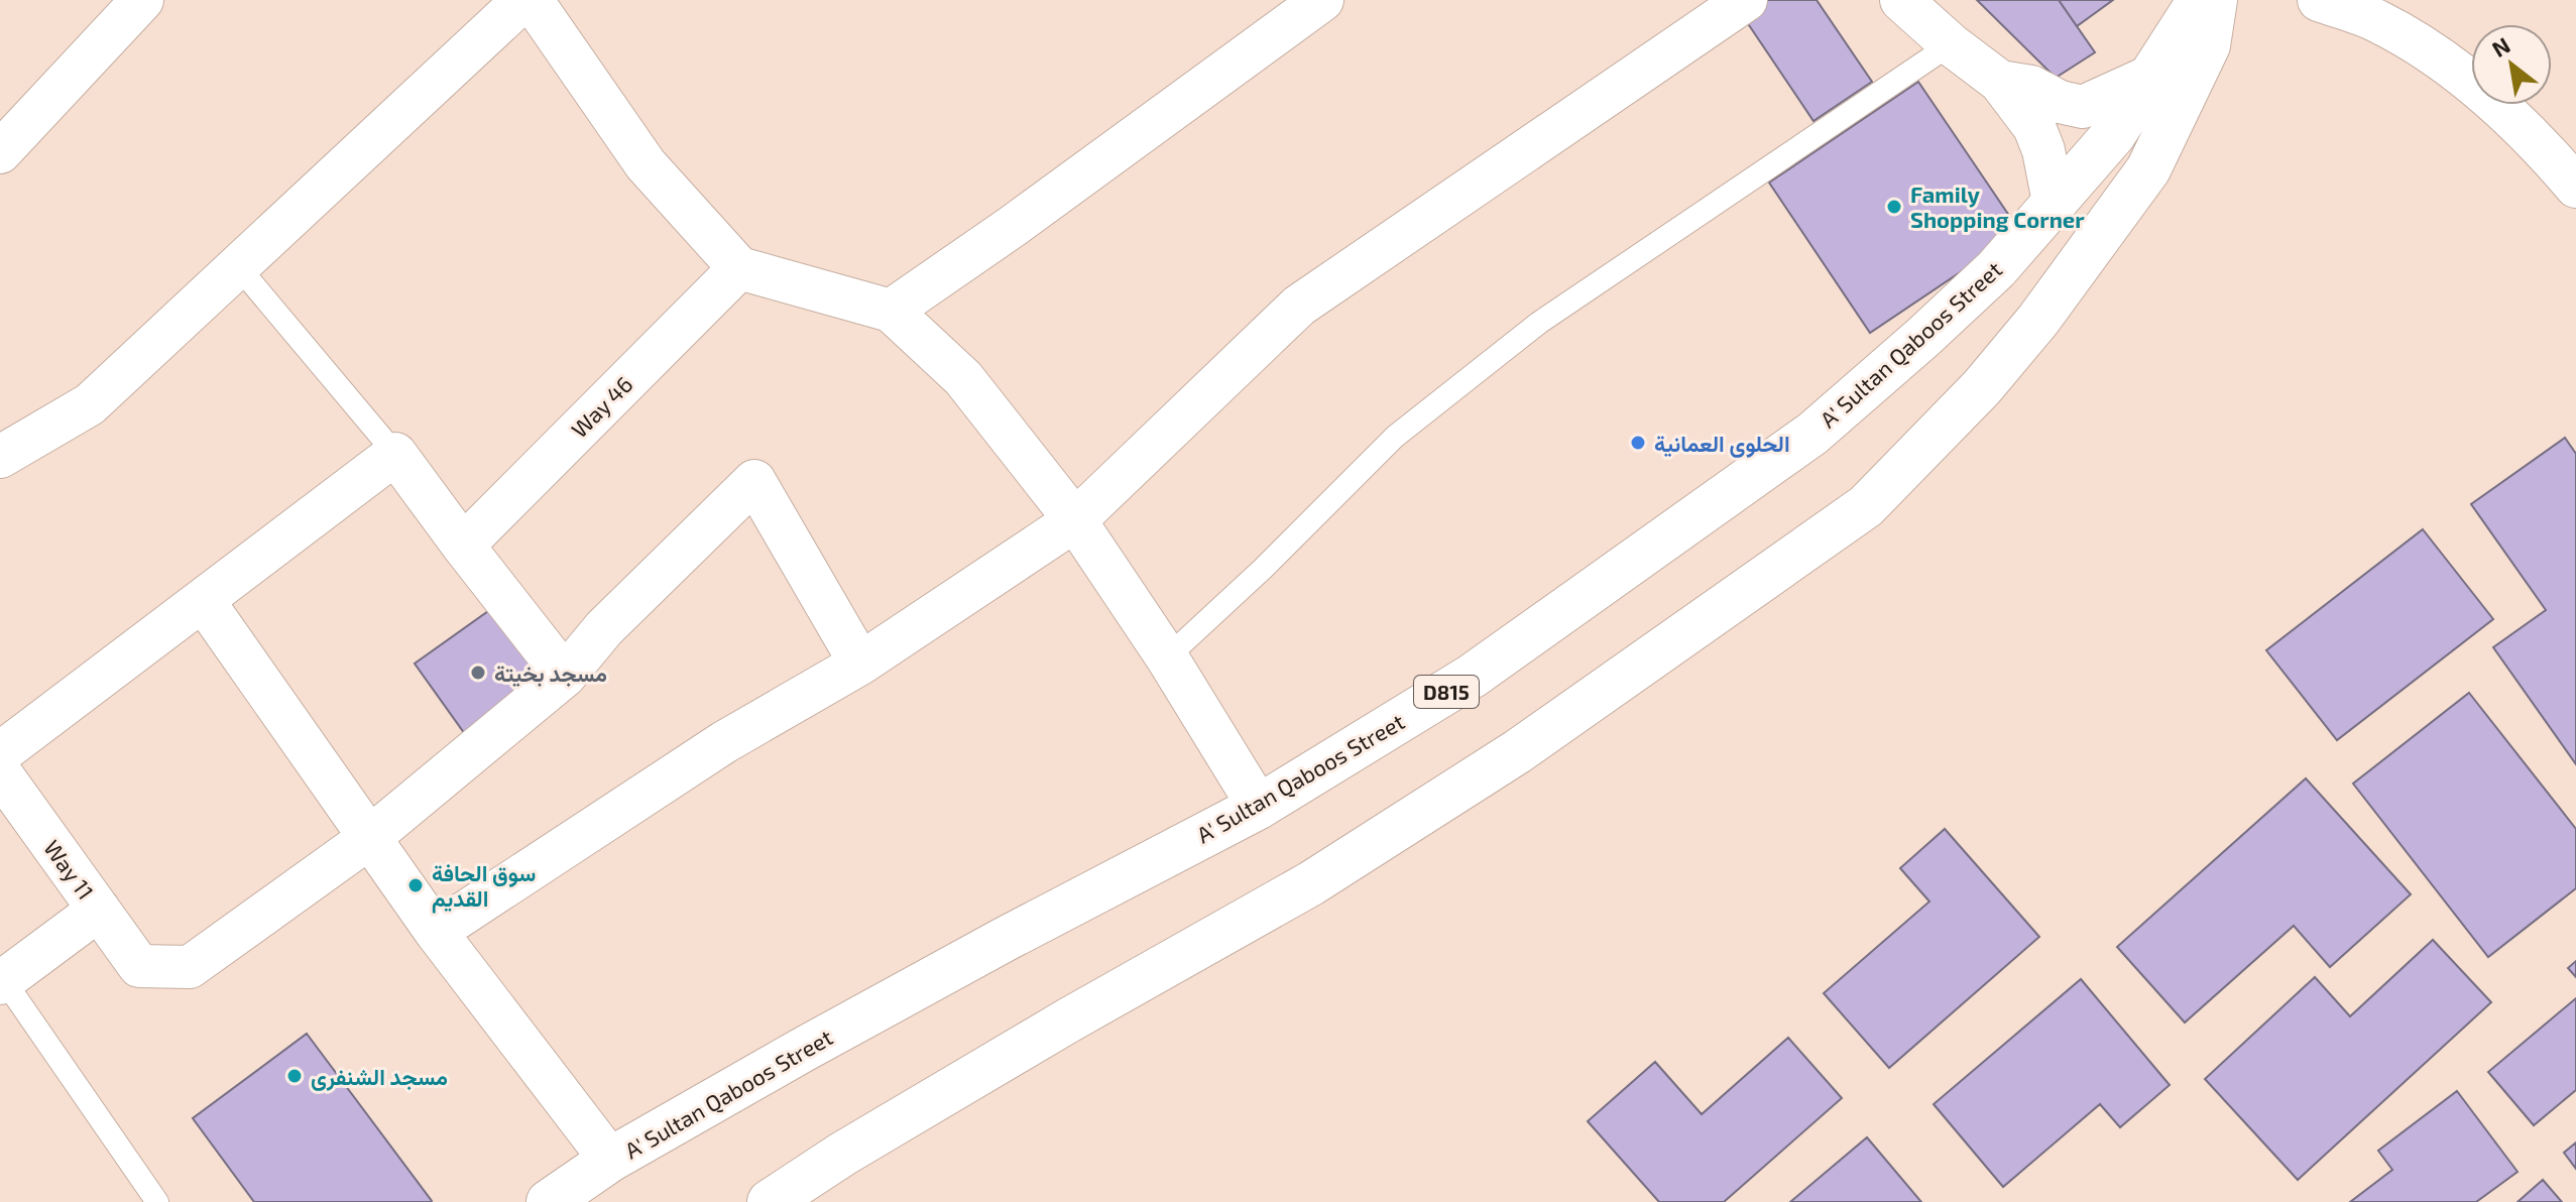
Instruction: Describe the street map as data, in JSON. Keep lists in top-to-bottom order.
{
  "streets": {
    "main road": ["A' Sultan Qaboos Street", "D815"],
    "street": ["Way 46", "Way 11"]
  },
  "places": [
    "Family Shopping Corner",
    "الحلوى العمانية",
    "مسجد بخيتة",
    "سوق الحافة القديم",
    "مسجد الشنفرى"
  ],
  "north": "top left"
}
